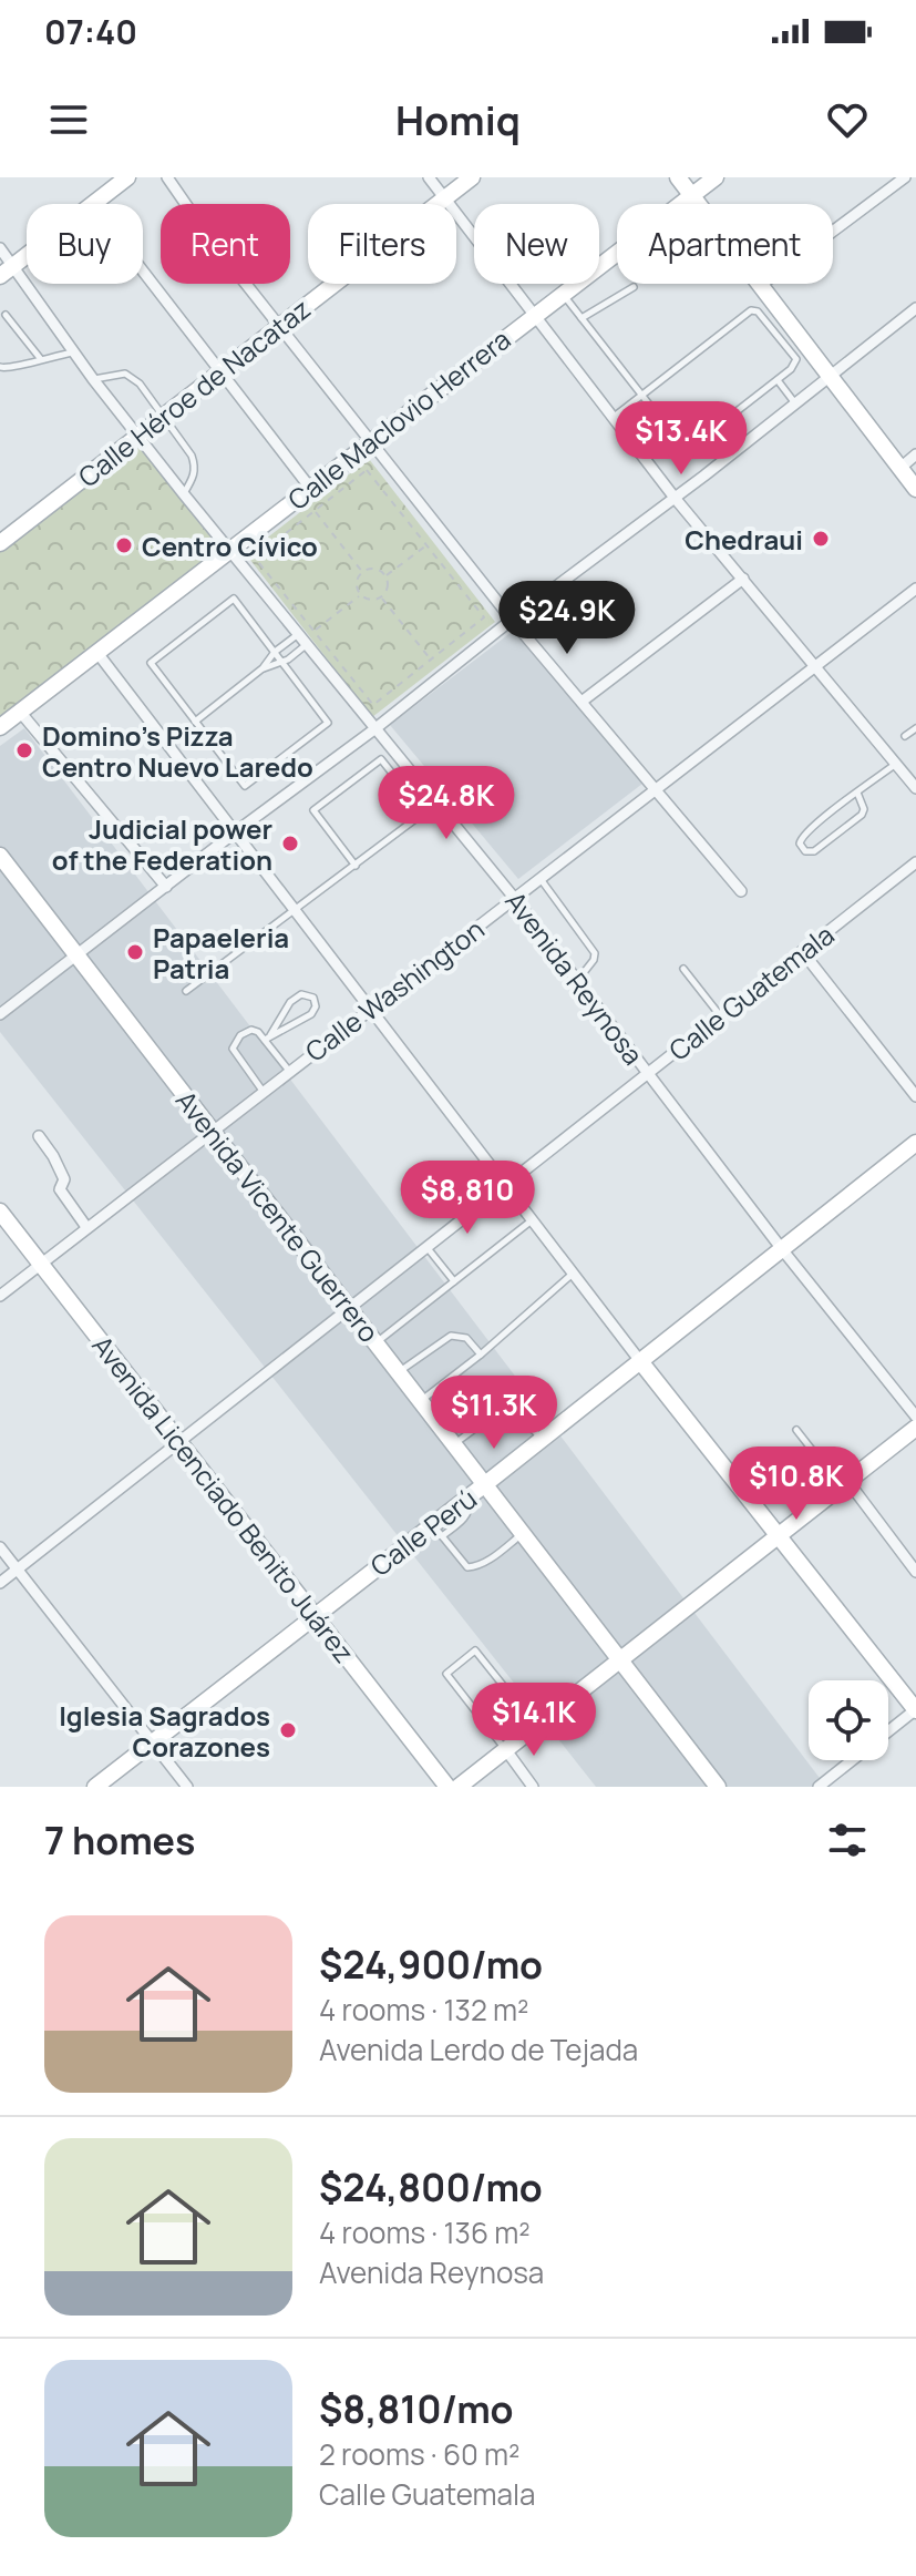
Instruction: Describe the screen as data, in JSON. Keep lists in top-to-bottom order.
{
  "streets": {
    "main road": [
      "Calle Héroe de Nacataz",
      "Calle Maclovio Herrera",
      "Avenida Vicente Guerrero",
      "Avenida Licenciado Benito Juárez",
      "Calle Perú"
    ],
    "street": ["Avenida Reynosa", "Calle Washington", "Calle Guatemala"]
  },
  "crossings": [
    ["Calle Héroe de Nacataz", "Avenida Reynosa"],
    ["Calle Maclovio Herrera", "Avenida Reynosa"],
    ["Avenida Reynosa", "Calle Washington"],
    ["Avenida Reynosa", "Calle Guatemala"],
    ["Avenida Reynosa", "Calle Perú"],
    ["Calle Washington", "Avenida Vicente Guerrero"],
    ["Calle Washington", "Avenida Licenciado Benito Juárez"],
    ["Calle Guatemala", "Avenida Vicente Guerrero"],
    ["Calle Guatemala", "Avenida Licenciado Benito Juárez"],
    ["Avenida Vicente Guerrero", "Calle Perú"],
    ["Avenida Licenciado Benito Juárez", "Calle Perú"]
  ],
  "places": [
    "Chedraui",
    "Centro Cívico",
    "Domino's Pizza Centro Nuevo Laredo",
    "Judicial power of the Federation",
    "Papaeleria Patria",
    "Iglesia Sagrados Corazones"
  ],
  "page": {
    "status": "07:40",
    "header": "Homiq",
    "chip": [
      "Buy",
      "Rent",
      "Filters",
      "New",
      "Apartment"
    ],
    "price": [
      "$13.4K",
      "$24.9K",
      "$24.8K",
      "$8,810",
      "$11.3K",
      "$10.8K",
      "$14.1K"
    ],
    "heading": "7 homes",
    "list": [
      {
        "name": "$24,900/mo",
        "note": "4 rooms · 132 m² · Avenida Lerdo de Tejada"
      },
      {
        "name": "$24,800/mo",
        "note": "4 rooms · 136 m² · Avenida Reynosa"
      },
      {
        "name": "$8,810/mo",
        "note": "2 rooms · 60 m² · Calle Guatemala"
      }
    ]
  }
}
